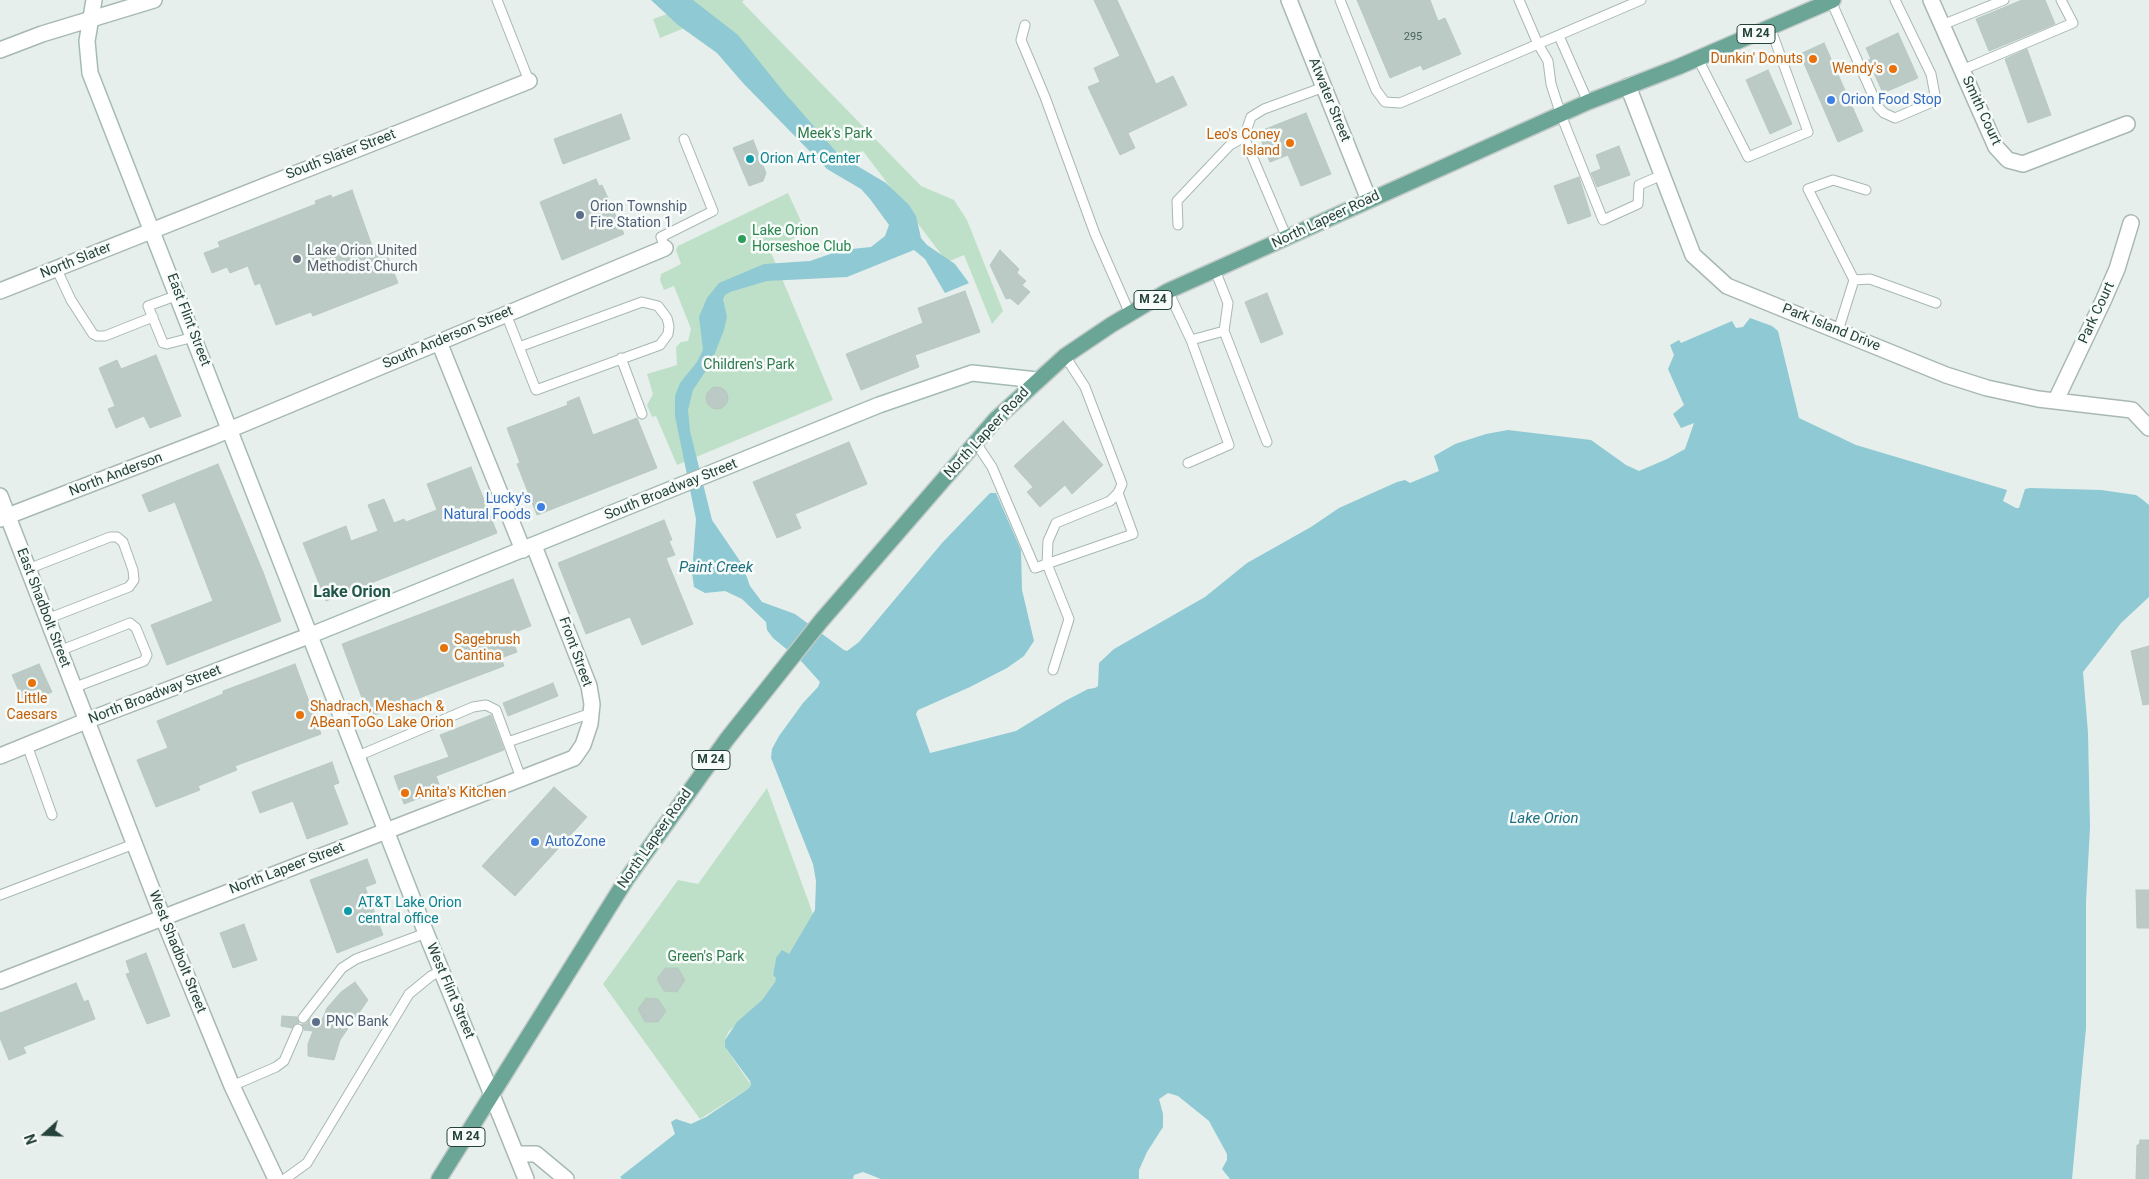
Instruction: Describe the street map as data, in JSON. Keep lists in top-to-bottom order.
{
  "streets": {
    "main road": ["M 24", "North Lapeer Road"],
    "street": [
      "Atwater Street",
      "Smith Court",
      "South Slater Street",
      "North Slater",
      "Park Court",
      "East Flint Street",
      "Park Island Drive",
      "South Anderson Street",
      "North Anderson",
      "South Broadway Street",
      "East Shadbolt Street",
      "Front Street",
      "North Broadway Street",
      "North Lapeer Street",
      "West Shadbolt Street",
      "West Flint Street"
    ]
  },
  "crossings": [
    ["Atwater Street", "North Lapeer Road"],
    ["South Slater Street", "North Slater"],
    ["South Slater Street", "East Flint Street"],
    ["North Lapeer Road", "Park Island Drive"],
    ["North Lapeer Road", "South Broadway Street"],
    ["North Lapeer Road", "West Flint Street"],
    ["North Slater", "East Flint Street"],
    ["Park Court", "Park Island Drive"],
    ["East Flint Street", "South Anderson Street"],
    ["East Flint Street", "North Anderson"],
    ["East Flint Street", "South Broadway Street"],
    ["East Flint Street", "North Broadway Street"],
    ["East Flint Street", "West Flint Street"],
    ["South Anderson Street", "North Anderson"],
    ["South Anderson Street", "Front Street"],
    ["North Anderson", "East Shadbolt Street"],
    ["South Broadway Street", "Front Street"],
    ["South Broadway Street", "North Broadway Street"],
    ["South Broadway Street", "West Flint Street"],
    ["East Shadbolt Street", "North Broadway Street"],
    ["East Shadbolt Street", "West Shadbolt Street"],
    ["Front Street", "North Lapeer Street"],
    ["North Broadway Street", "West Shadbolt Street"],
    ["North Broadway Street", "West Flint Street"],
    ["North Lapeer Street", "West Shadbolt Street"],
    ["North Lapeer Street", "West Flint Street"]
  ],
  "districts": ["Lake Orion"],
  "water": ["Paint Creek", "Lake Orion"],
  "parks": ["Meek's Park", "Children's Park", "Green's Park"],
  "places": [
    "Dunkin' Donuts",
    "Wendy's",
    "Orion Food Stop",
    "Leo's Coney Island",
    "Orion Art Center",
    "Orion Township Fire Station 1",
    "Lake Orion Horseshoe Club",
    "Lake Orion United Methodist Church",
    "Lucky's Natural Foods",
    "Sagebrush Cantina",
    "Little Caesars",
    "Shadrach, Meshach & ABeanToGo Lake Orion",
    "Anita's Kitchen",
    "AutoZone",
    "AT&T Lake Orion central office",
    "PNC Bank"
  ],
  "house_numbers": ["295"],
  "north": "left"
}
